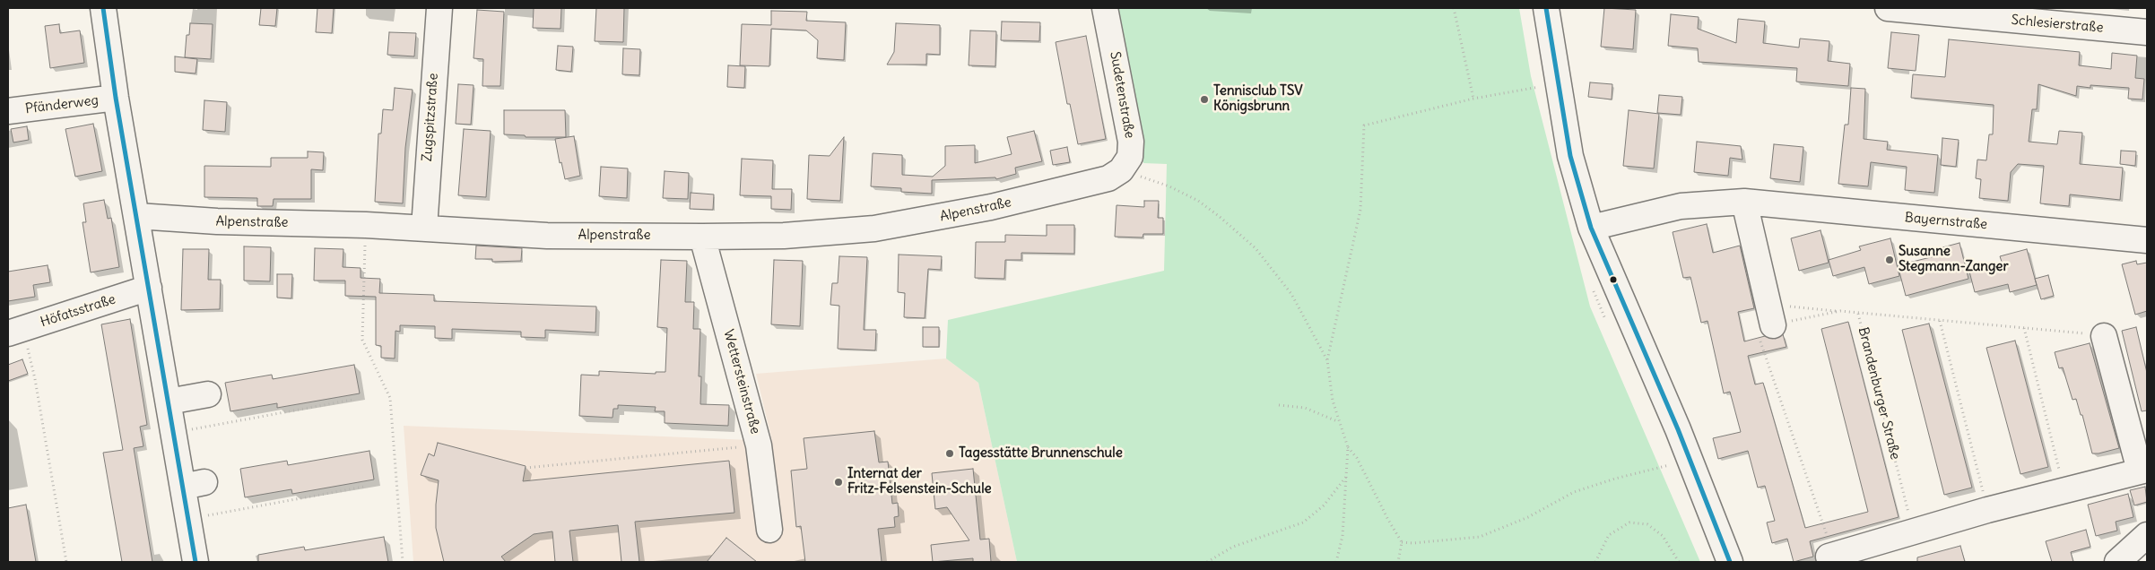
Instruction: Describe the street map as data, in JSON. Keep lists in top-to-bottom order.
{
  "streets": {
    "street": [
      "Schlesierstraße",
      "Sudetenstraße",
      "Pfänderweg",
      "Zugspitzstraße",
      "Alpenstraße",
      "Bayernstraße",
      "Höfatsstraße",
      "Wettersteinstraße"
    ],
    "path": ["Brandenburger Straße"]
  },
  "crossings": [
    ["Sudetenstraße", "Alpenstraße"],
    ["Zugspitzstraße", "Alpenstraße"],
    ["Alpenstraße", "Wettersteinstraße"]
  ],
  "places": [
    "Tennisclub TSV Königsbrunn",
    "Susanne Stegmann-Zanger",
    "Tagesstätte Brunnenschule",
    "Internat der Fritz-Felsenstein-Schule"
  ]
}
